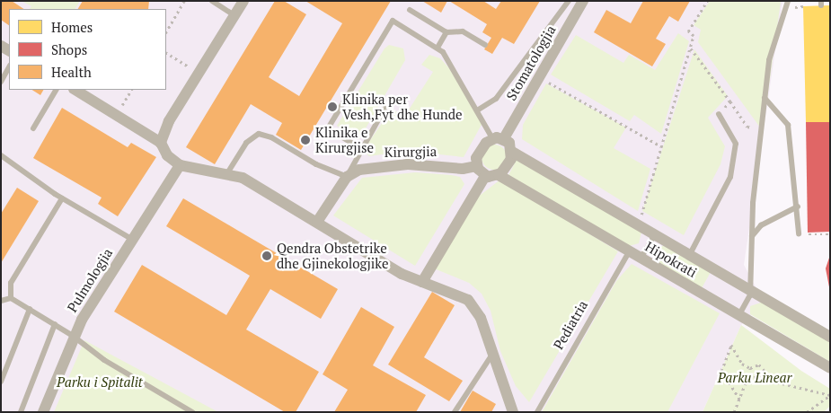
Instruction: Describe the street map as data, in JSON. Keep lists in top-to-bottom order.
{
  "streets": {
    "street": [
      "Stomatologjia",
      "Kirurgjia",
      "Hipokrati",
      "Pulmologjia"
    ],
    "lane": ["Pediatria"]
  },
  "crossings": [
    ["Stomatologjia", "Kirurgjia"],
    ["Stomatologjia", "Hipokrati"],
    ["Kirurgjia", "Hipokrati"],
    ["Hipokrati", "Pediatria"]
  ],
  "parks": ["Parku Linear", "Parku i Spitalit"],
  "places": ["Klinika per Vesh,Fyt dhe Hunde", "Klinika e Kirurgjise", "Qendra Obstetrike dhe Gjinekologjike"],
  "legend": ["Homes", "Shops", "Health"]
}
